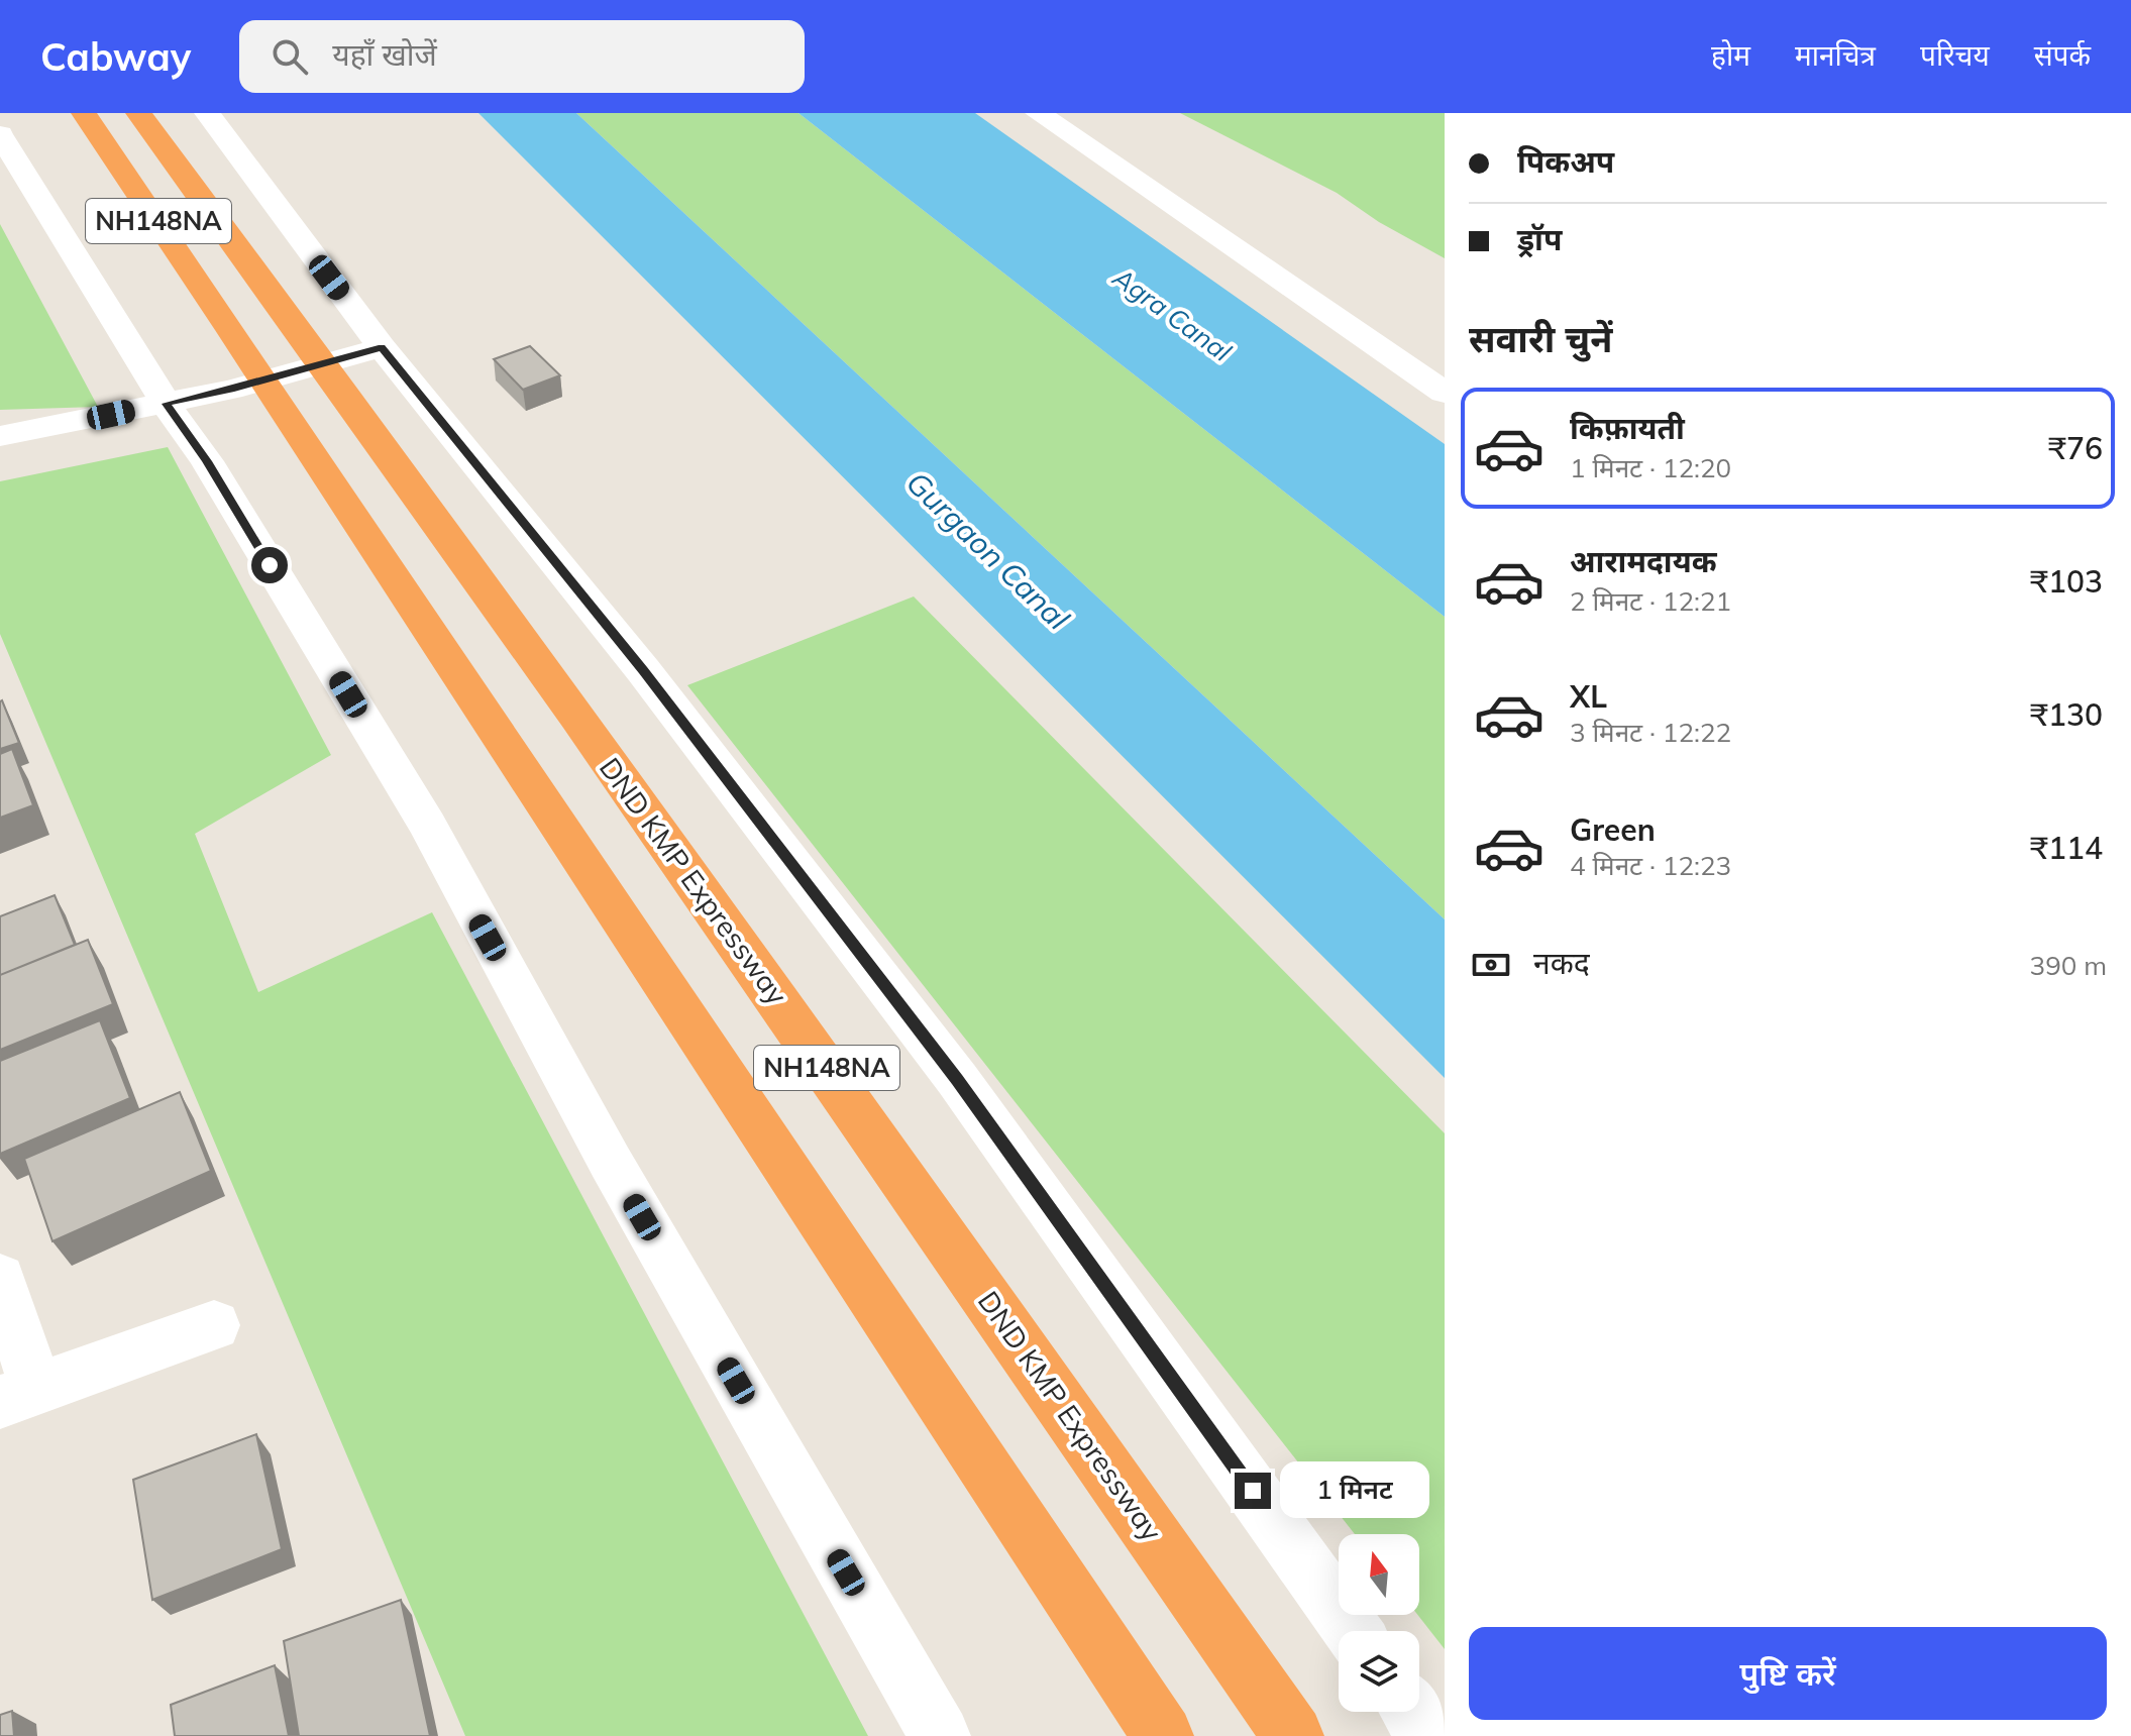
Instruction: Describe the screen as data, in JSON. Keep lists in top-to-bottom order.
{
  "streets": {
    "highway": ["NH148NA", "DND KMP Expressway"]
  },
  "water": ["Agra Canal", "Gurgaon Canal"],
  "north": "top",
  "page": {
    "header": "Cabway",
    "search": "यहाँ खोजें",
    "nav": [
      "होम",
      "मानचित्र",
      "परिचय",
      "संपर्क"
    ],
    "banner": ["पिकअप", "ड्रॉप"],
    "heading": "सवारी चुनें",
    "list": [
      {
        "name": "किफ़ायती",
        "note": "1 मिनट · 12:20",
        "value": "₹76"
      },
      {
        "name": "आरामदायक",
        "note": "2 मिनट · 12:21",
        "value": "₹103"
      },
      {
        "name": "XL",
        "note": "3 मिनट · 12:22",
        "value": "₹130"
      },
      {
        "name": "Green",
        "note": "4 मिनट · 12:23",
        "value": "₹114"
      }
    ],
    "pay": ["नकद", "390 m"],
    "bubble": "1 मिनट",
    "buttons": "पुष्टि करें"
  }
}
